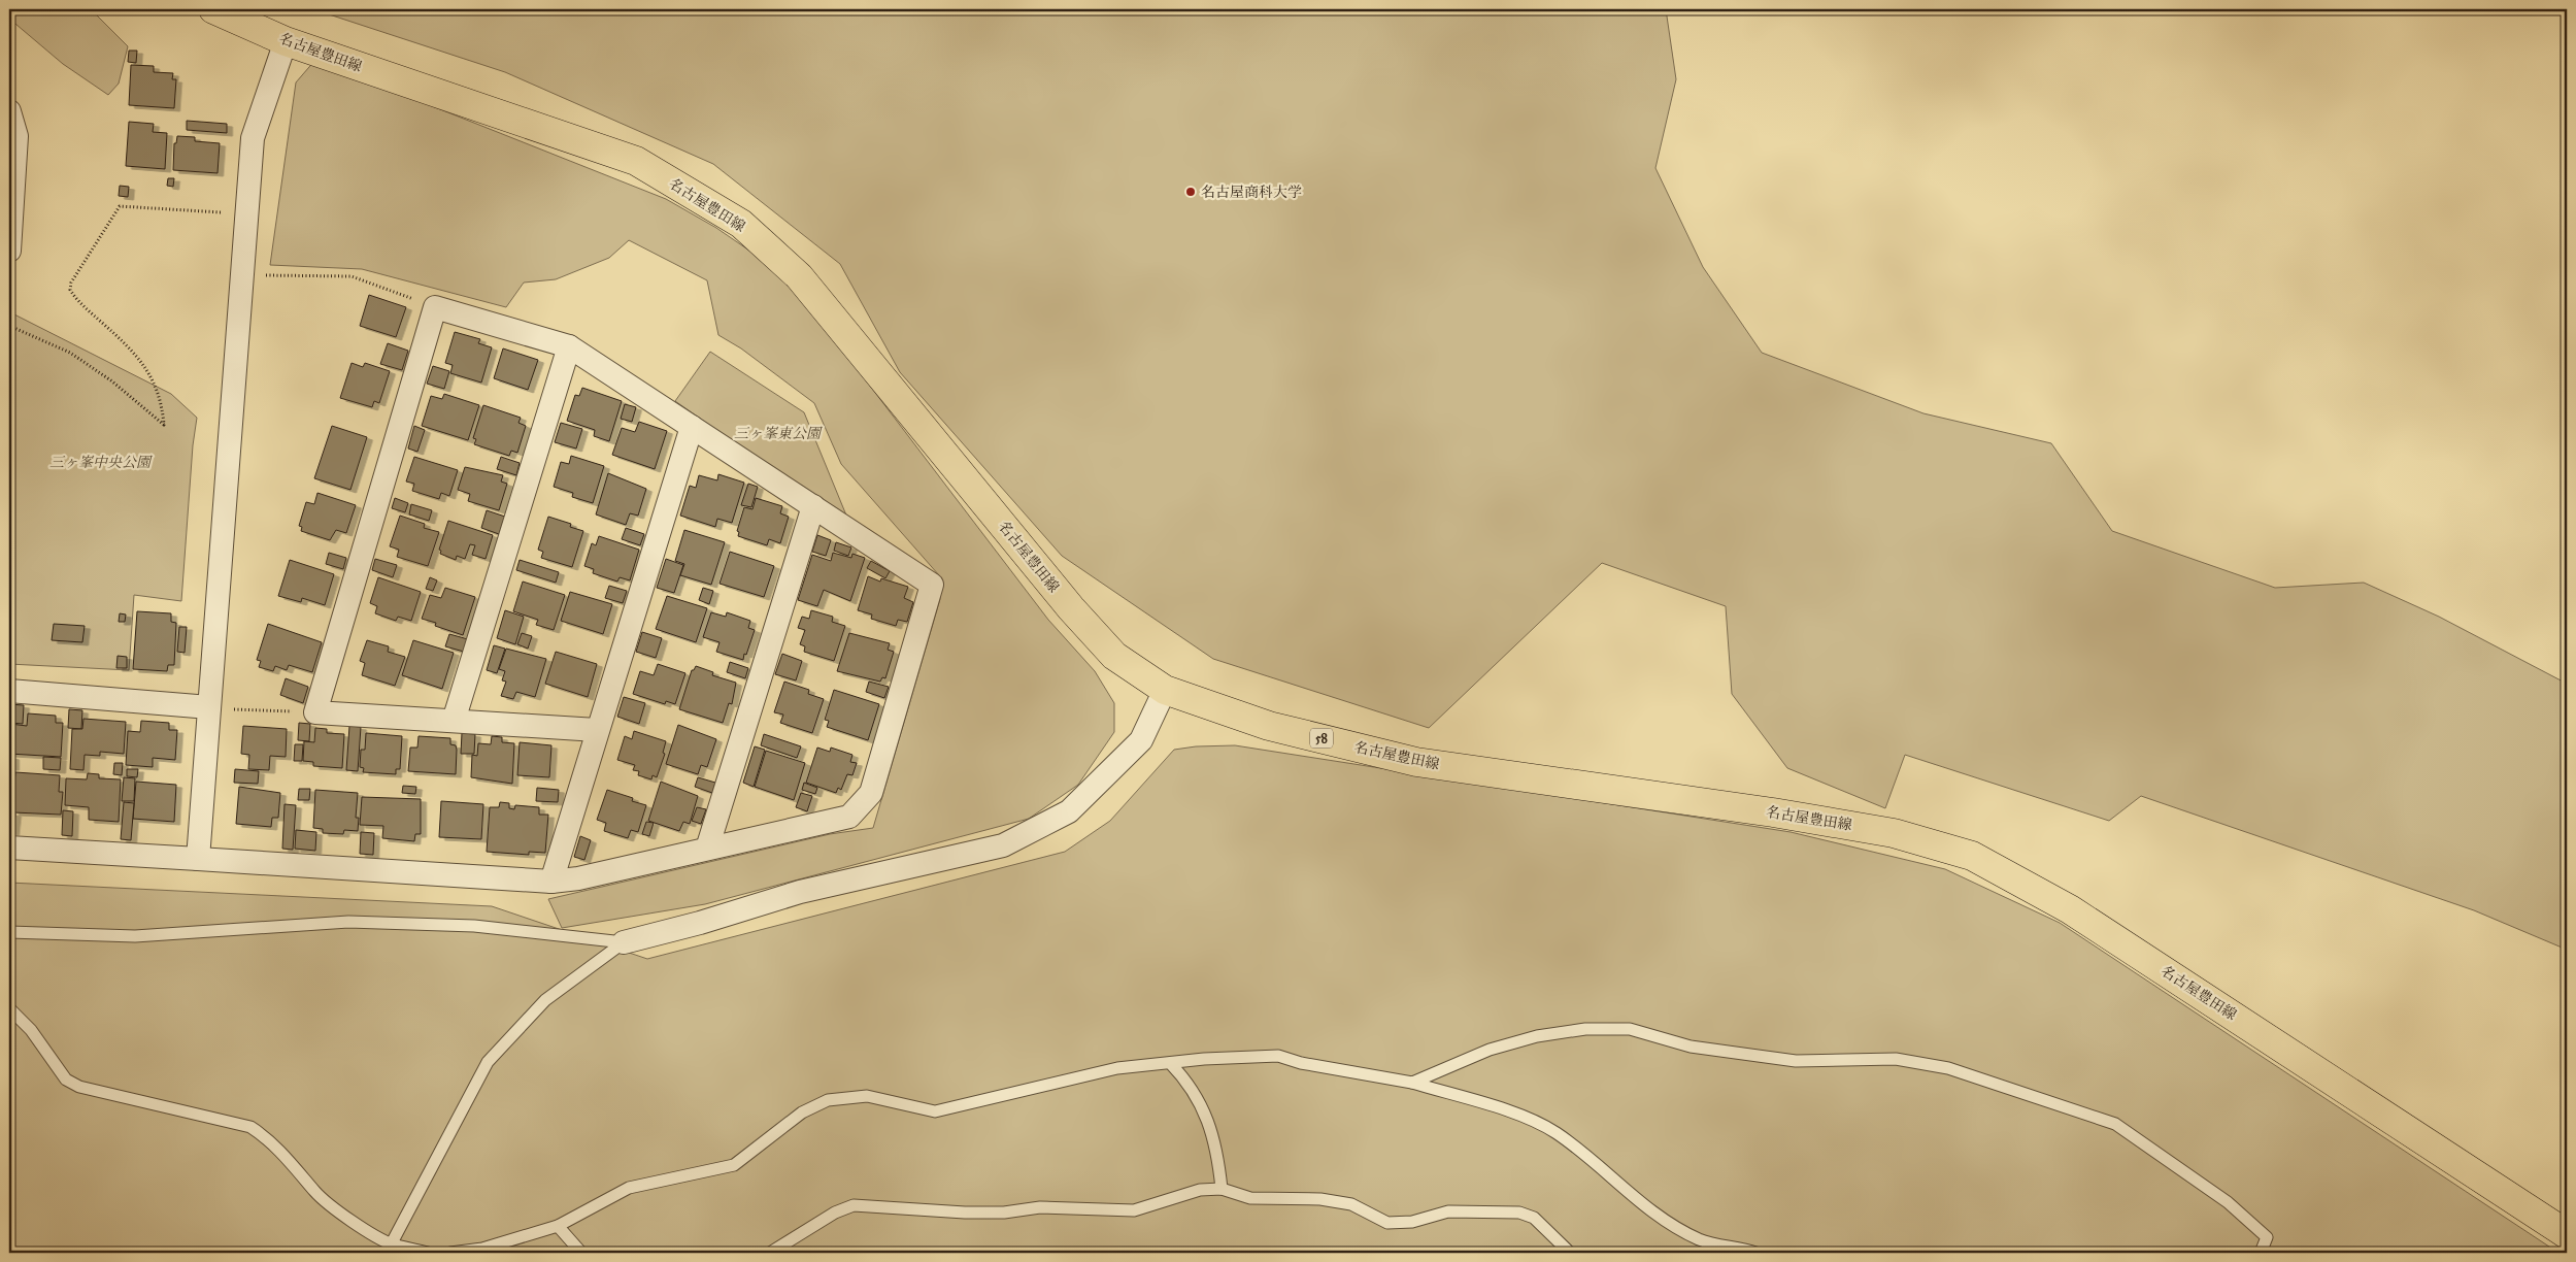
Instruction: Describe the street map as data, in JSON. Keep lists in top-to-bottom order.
{
  "streets": {
    "main road": ["名古屋豊田線", "58"]
  },
  "parks": ["三ヶ峯東公園", "三ヶ峯中央公園"],
  "places": ["名古屋商科大学"]
}
